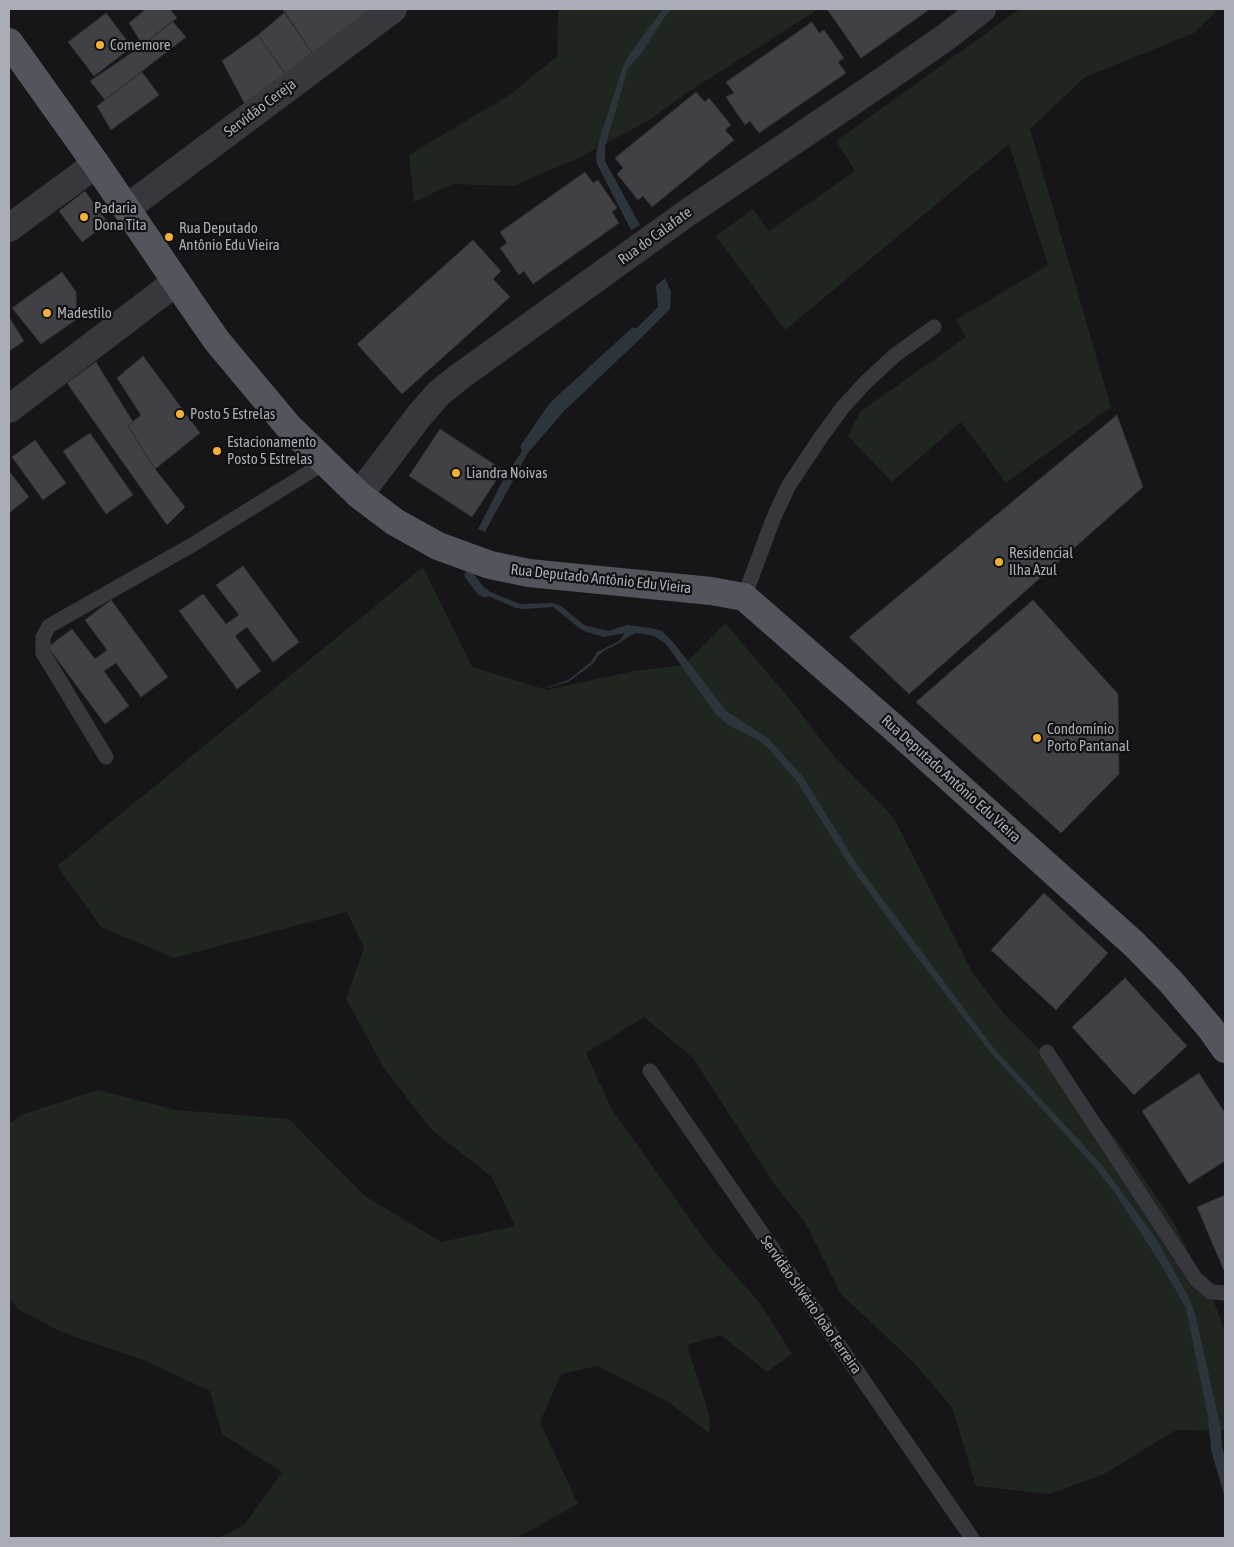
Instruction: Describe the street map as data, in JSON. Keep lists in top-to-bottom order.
{
  "streets": {
    "main road": ["Rua Deputado Antônio Edu Vieira"],
    "street": ["Servidão Cereja", "Rua do Calafate"],
    "lane": ["Servidão Silvério João Ferreira"]
  },
  "crossings": [
    ["Servidão Cereja", "Rua Deputado Antônio Edu Vieira"],
    ["Rua do Calafate", "Rua Deputado Antônio Edu Vieira"]
  ],
  "places": [
    "Comemore",
    "Padaria Dona Tita",
    "Rua Deputado Antônio Edu Vieira",
    "Madestilo",
    "Posto 5 Estrelas",
    "Estacionamento Posto 5 Estrelas",
    "Liandra Noivas",
    "Residencial Ilha Azul",
    "Condomínio Porto Pantanal"
  ]
}
